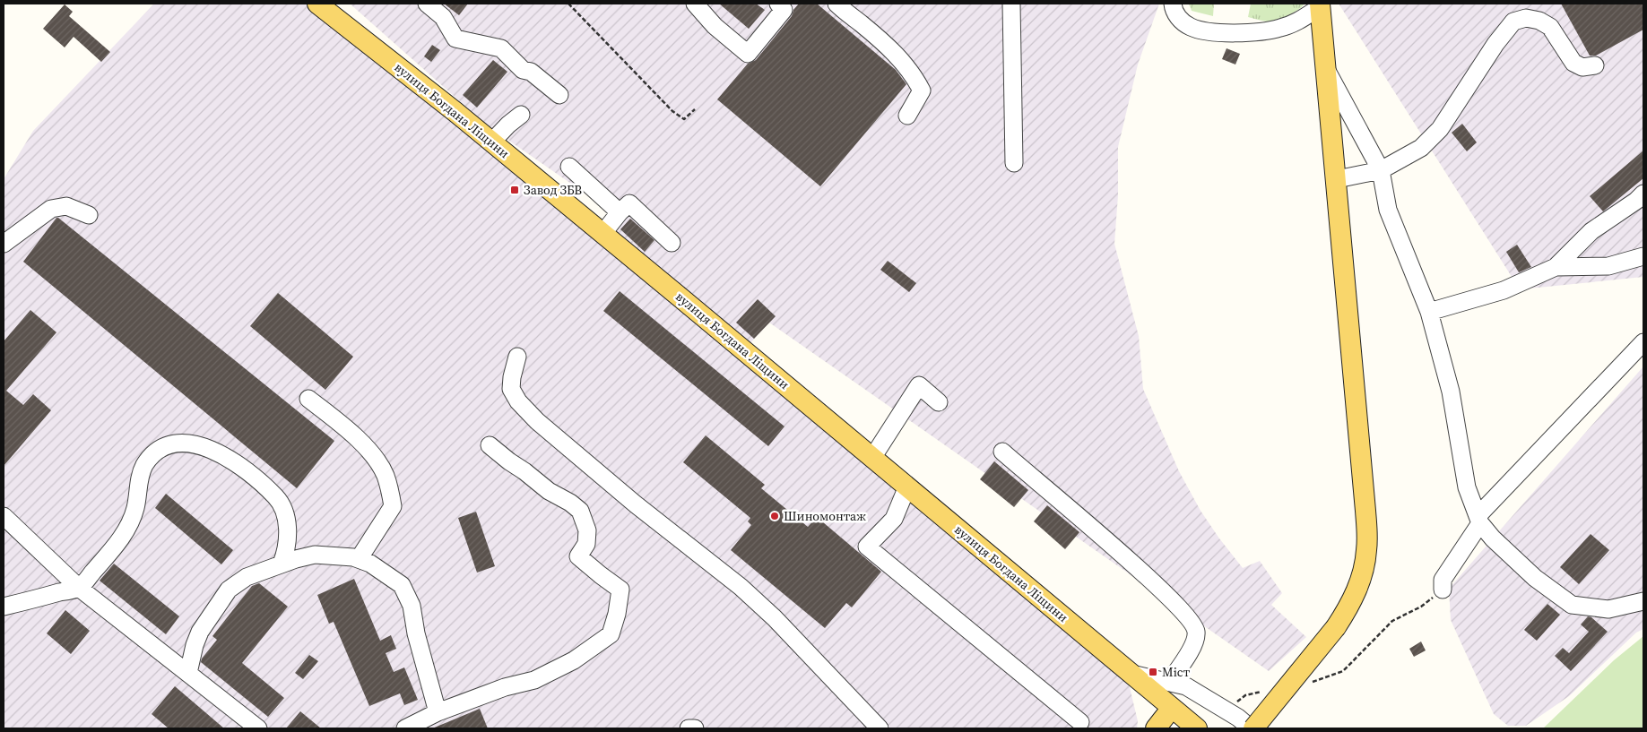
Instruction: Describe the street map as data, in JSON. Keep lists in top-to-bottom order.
{
  "streets": {
    "main road": ["вулиця Богдана Ліщини"]
  },
  "places": {
    "transit": ["Завод ЗБВ", "Міст"],
    "other": ["Шиномонтаж"]
  }
}
